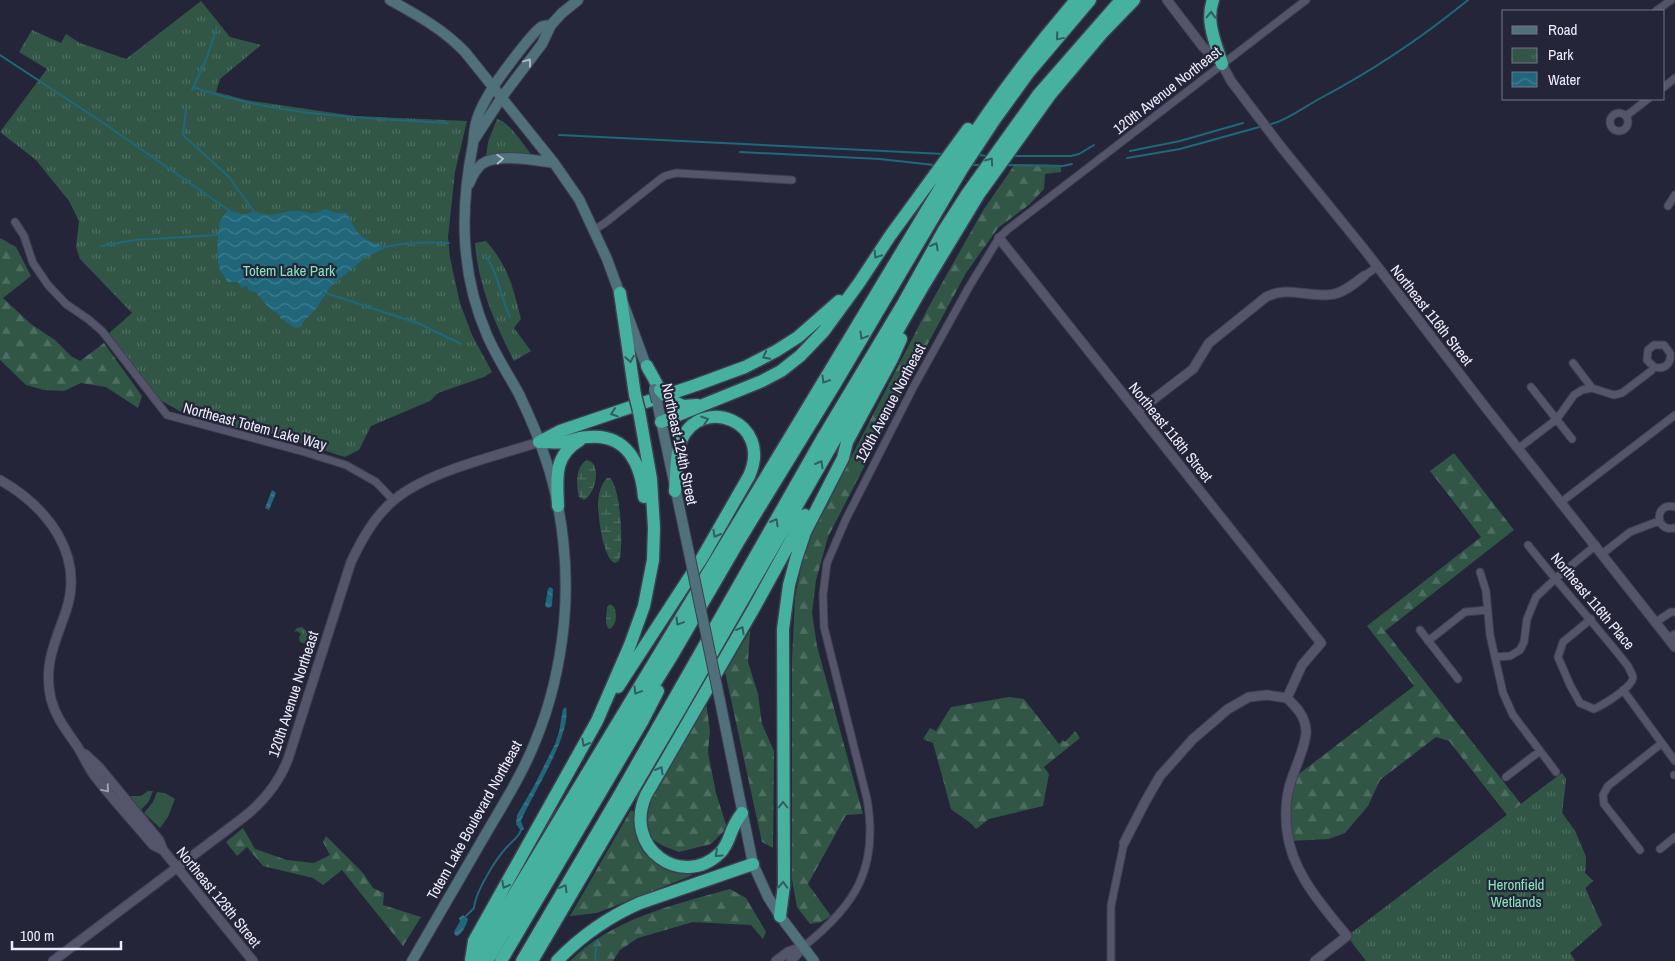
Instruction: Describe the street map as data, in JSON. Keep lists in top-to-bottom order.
{
  "streets": {
    "main road": ["Northeast 124th Street", "Totem Lake Boulevard Northeast"],
    "street": [
      "120th Avenue Northeast",
      "Northeast 116th Street",
      "Northeast Totem Lake Way",
      "Northeast 118th Street",
      "Northeast 116th Place",
      "Northeast 128th Street"
    ]
  },
  "crossings": [
    ["120th Avenue Northeast", "Northeast 116th Street"],
    ["120th Avenue Northeast", "Northeast Totem Lake Way"],
    ["120th Avenue Northeast", "Northeast 118th Street"],
    ["120th Avenue Northeast", "Northeast 124th Street"],
    ["120th Avenue Northeast", "Totem Lake Boulevard Northeast"],
    ["120th Avenue Northeast", "Northeast 128th Street"],
    ["Northeast 124th Street", "Totem Lake Boulevard Northeast"]
  ],
  "parks": ["Totem Lake Park", "Heronfield Wetlands"],
  "legend": ["Road", "Park", "Water"],
  "scale_bar": "100 m"
}
